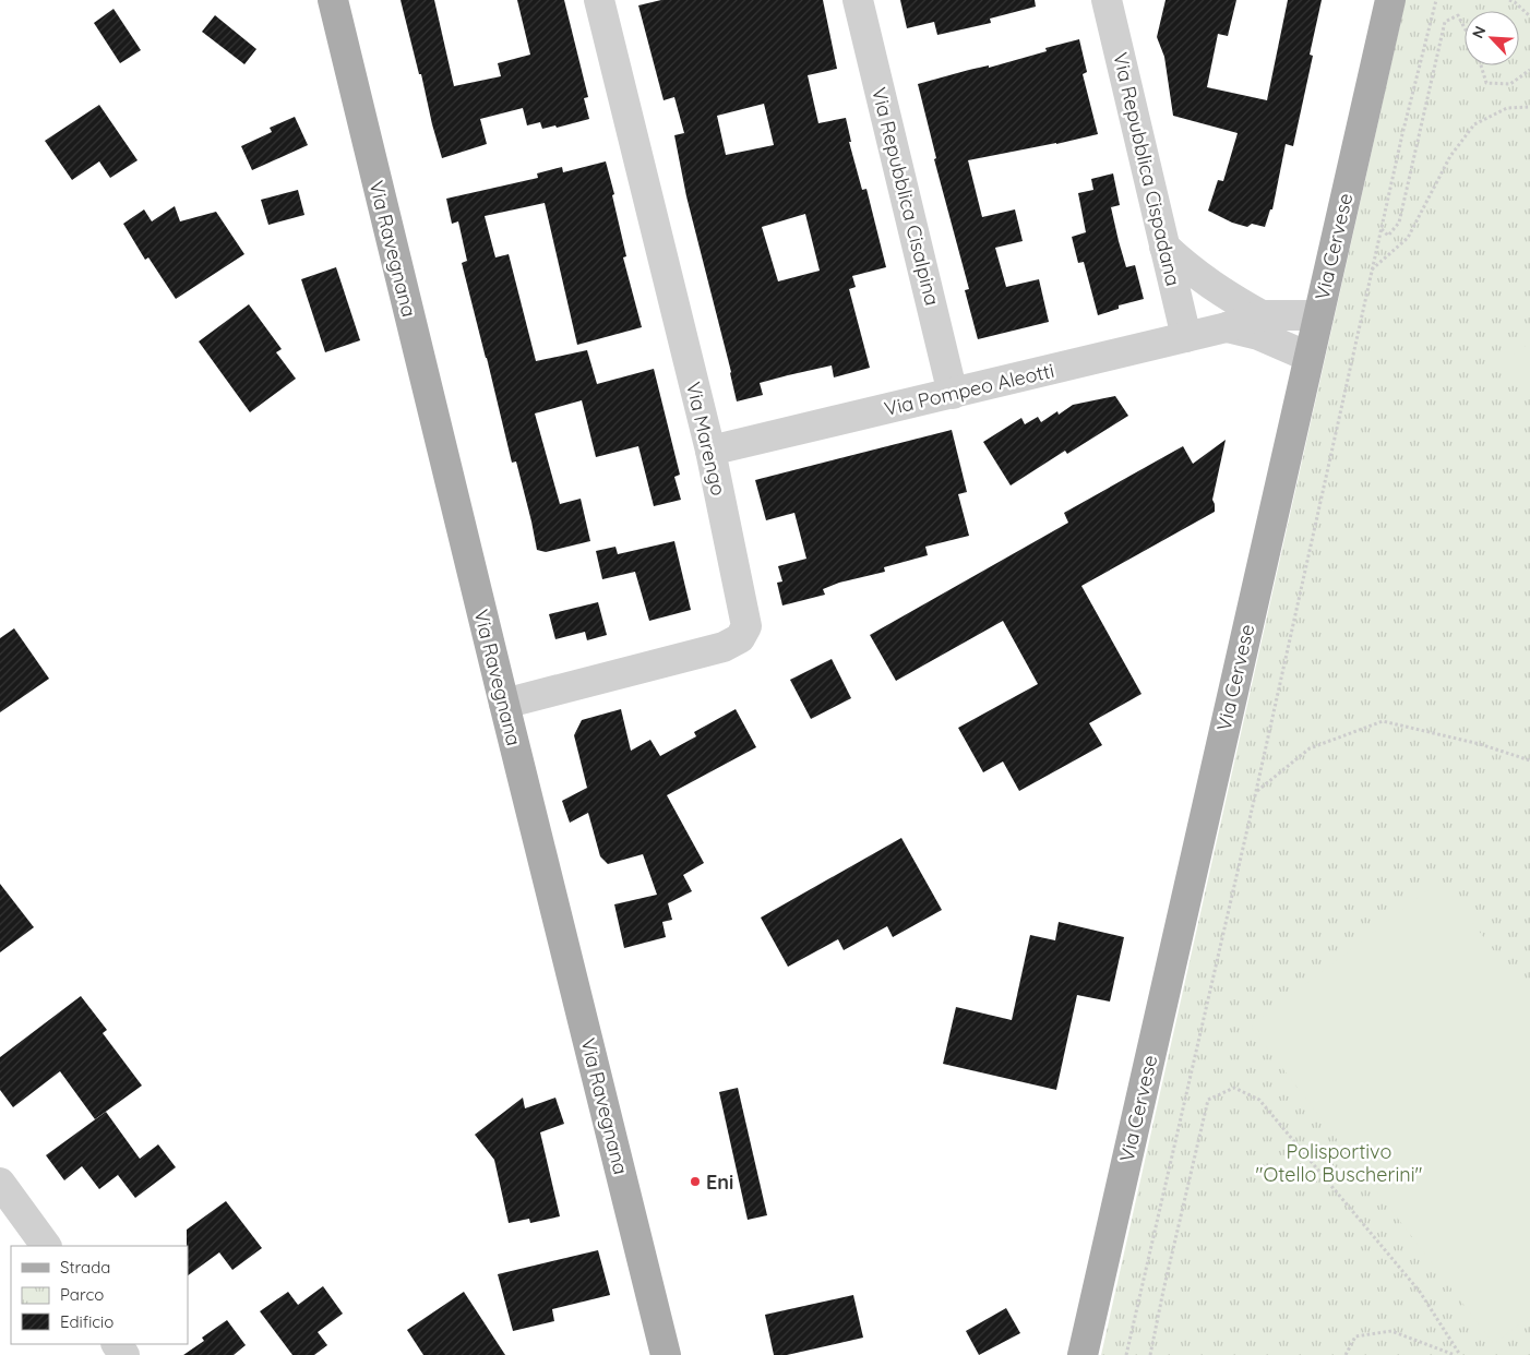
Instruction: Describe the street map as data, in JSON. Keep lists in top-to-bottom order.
{
  "streets": {
    "main road": ["Via Cervese", "Via Ravegnana"],
    "street": [
      "Via Repubblica Cispadana",
      "Via Repubblica Cisalpina",
      "Via Pompeo Aleotti",
      "Via Marengo"
    ]
  },
  "crossings": [
    ["Via Repubblica Cispadana", "Via Pompeo Aleotti"],
    ["Via Repubblica Cisalpina", "Via Pompeo Aleotti"],
    ["Via Ravegnana", "Via Marengo"],
    ["Via Pompeo Aleotti", "Via Marengo"]
  ],
  "parks": ["Polisportivo \"Otello Buscherini\""],
  "places": ["Eni"],
  "legend": ["Strada", "Parco", "Edificio"],
  "north": "top left"
}
